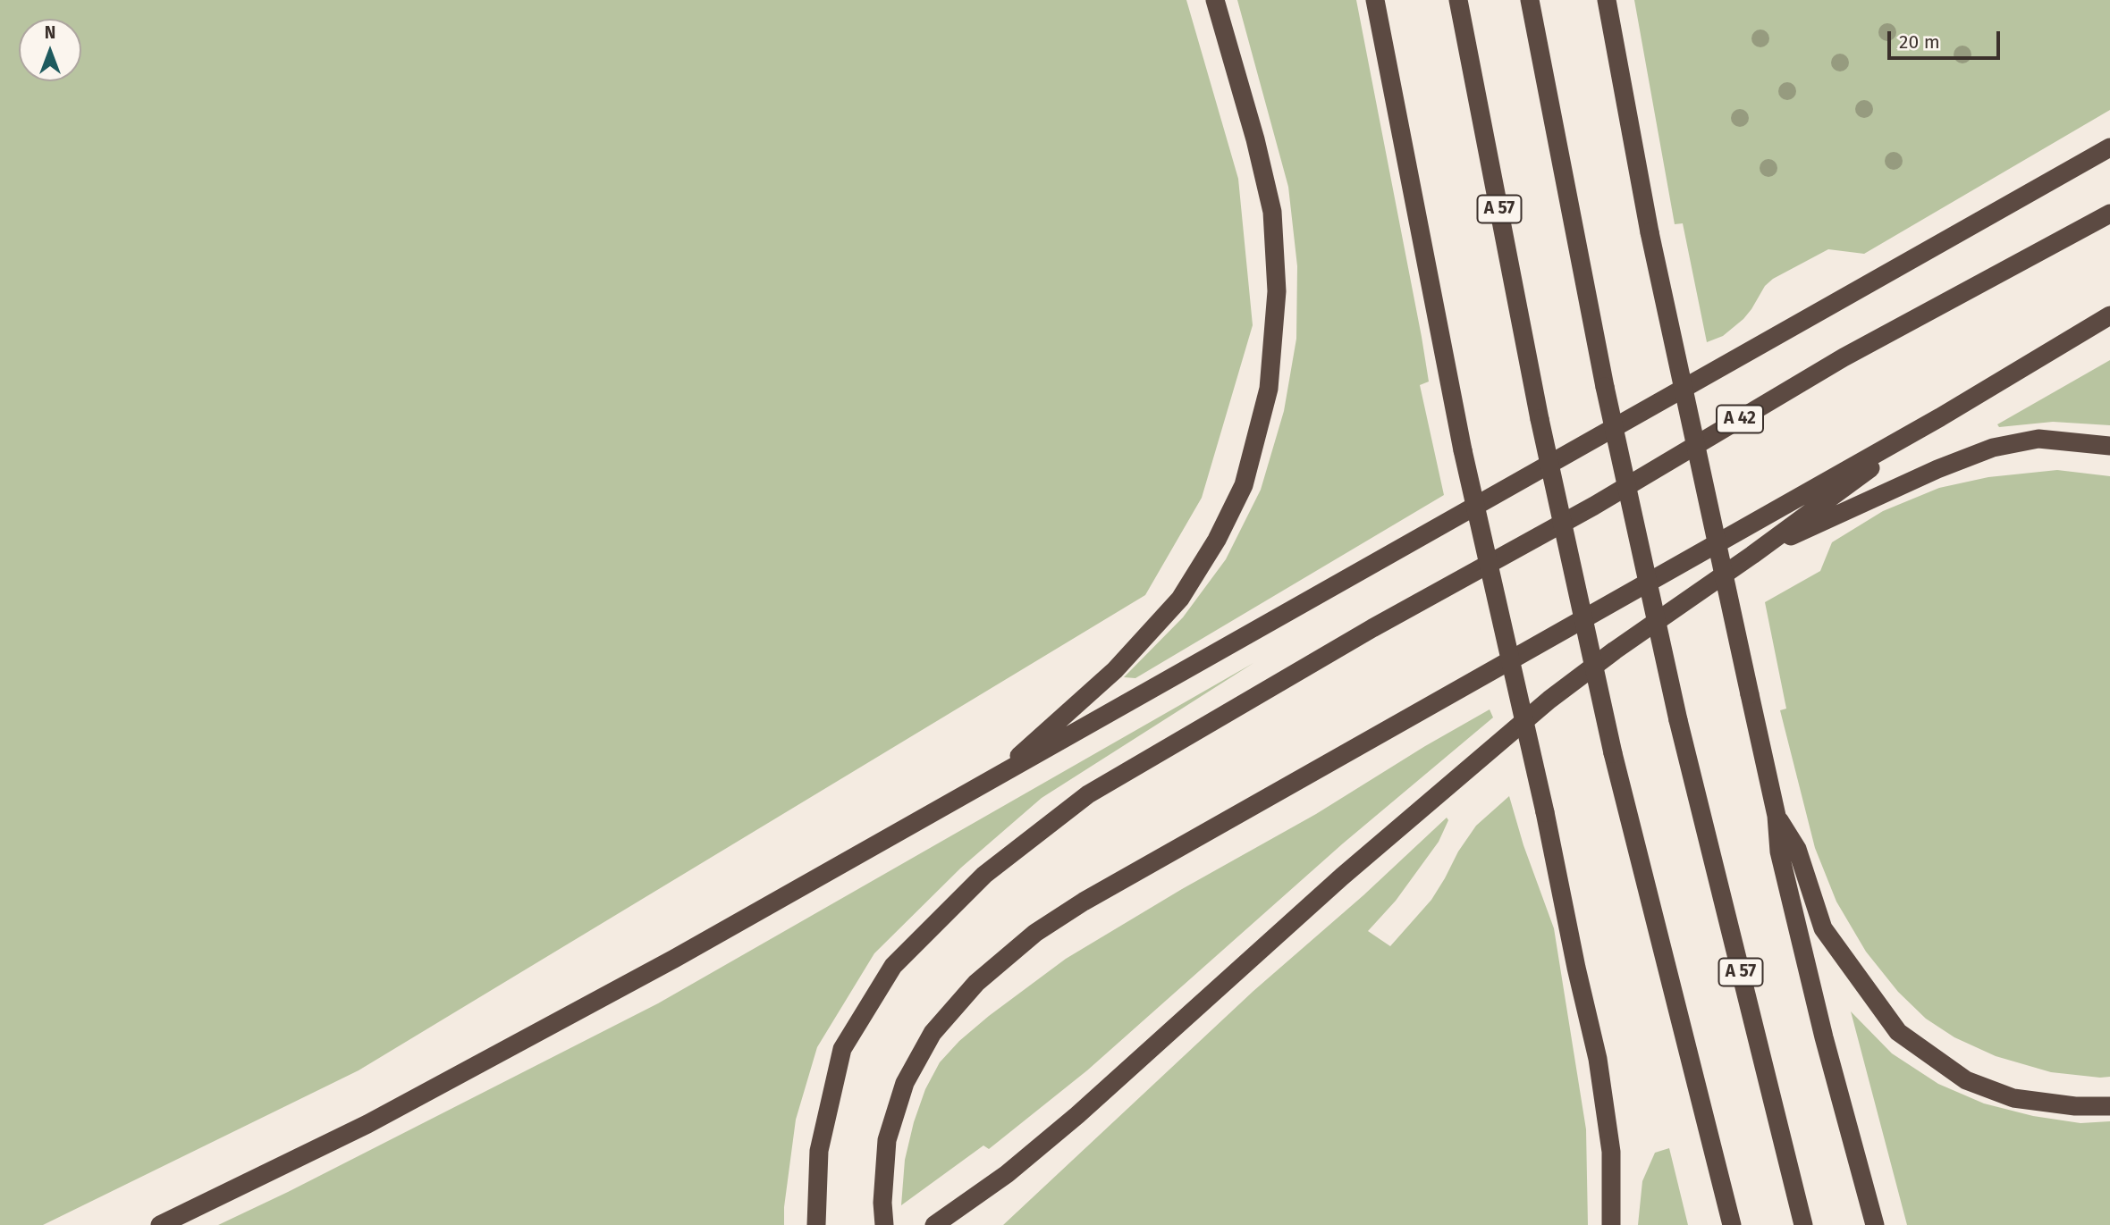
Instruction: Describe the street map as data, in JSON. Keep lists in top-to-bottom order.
{
  "streets": {
    "highway": ["A 57", "A 42"]
  },
  "scale_bar": "20 m",
  "north": "top"
}
